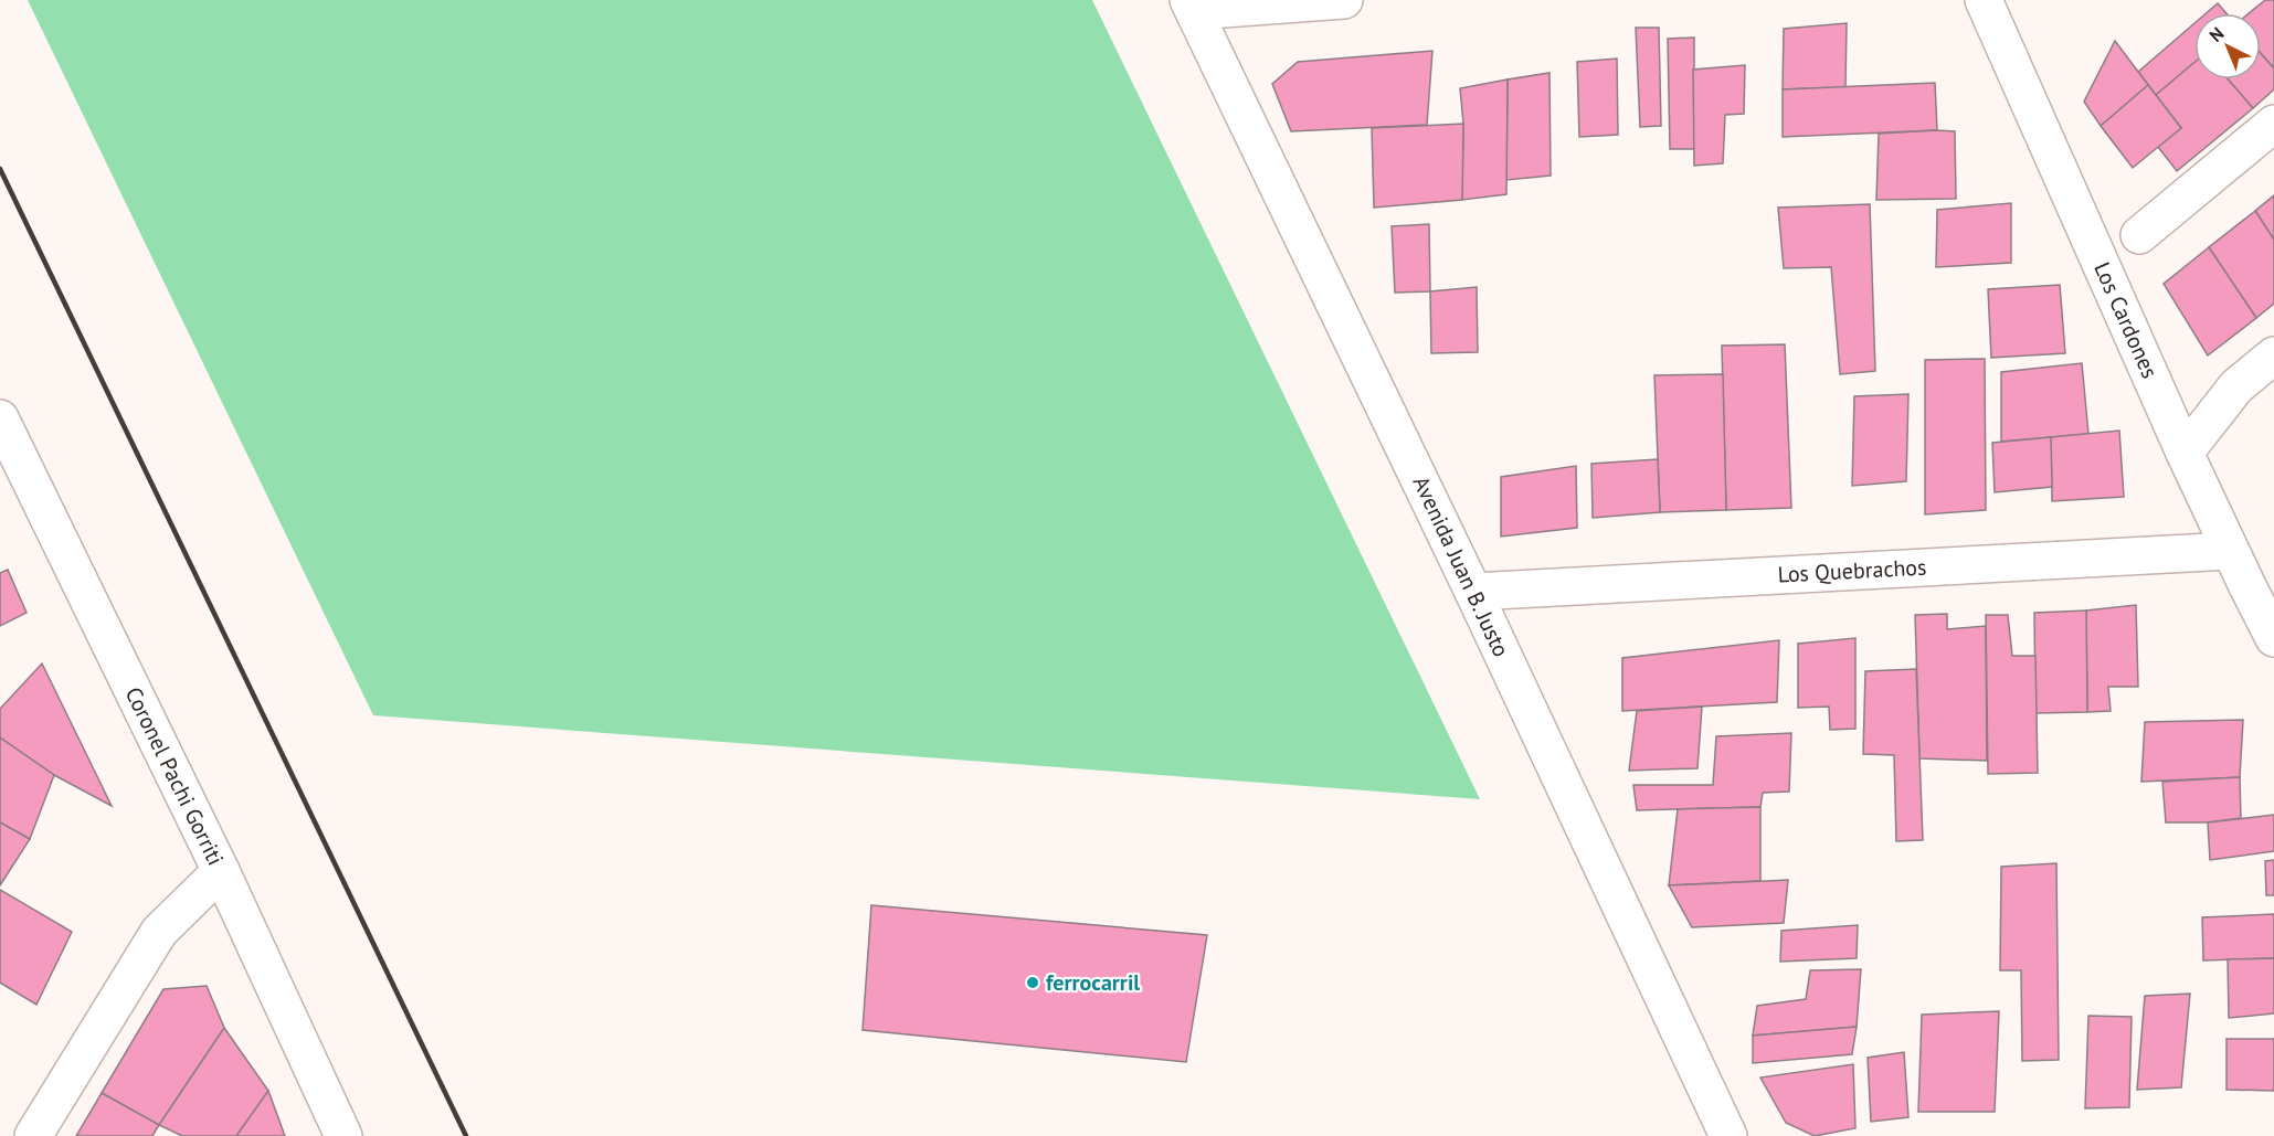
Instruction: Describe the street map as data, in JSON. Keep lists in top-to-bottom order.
{
  "streets": {
    "street": [
      "Los Cardones",
      "Avenida Juan B. Justo",
      "Los Quebrachos",
      "Coronel Pachi Gorriti"
    ]
  },
  "crossings": [
    ["Los Cardones", "Los Quebrachos"],
    ["Avenida Juan B. Justo", "Los Quebrachos"]
  ],
  "places": ["ferrocarril"],
  "north": "top left"
}
